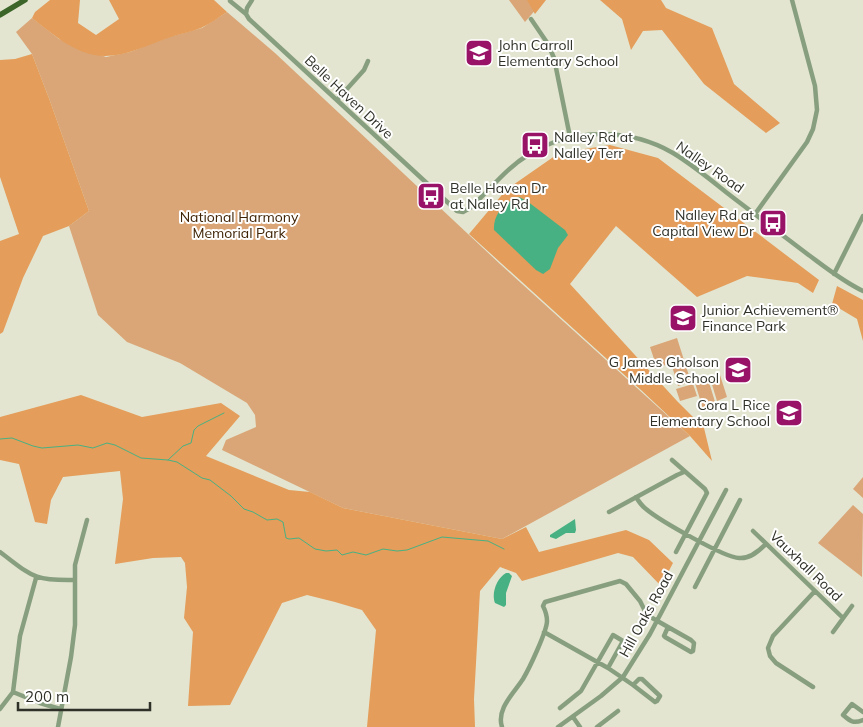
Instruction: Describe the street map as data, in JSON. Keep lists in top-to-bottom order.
{
  "streets": {
    "street": [
      "Belle Haven Drive",
      "Nalley Road",
      "Vauxhall Road",
      "Hill Oaks Road"
    ]
  },
  "crossings": [
    ["Belle Haven Drive", "Nalley Road"]
  ],
  "parks": ["National Harmony Memorial Park"],
  "places": {
    "school or university": [
      "John Carroll Elementary School",
      "Junior Achievement® Finance Park",
      "G James Gholson Middle School",
      "Cora L Rice Elementary School"
    ],
    "bus stop": ["Nalley Rd at Nalley Terr", "Belle Haven Dr at Nalley Rd", "Nalley Rd at Capital View Dr"]
  },
  "scale_bar": "200 m"
}
